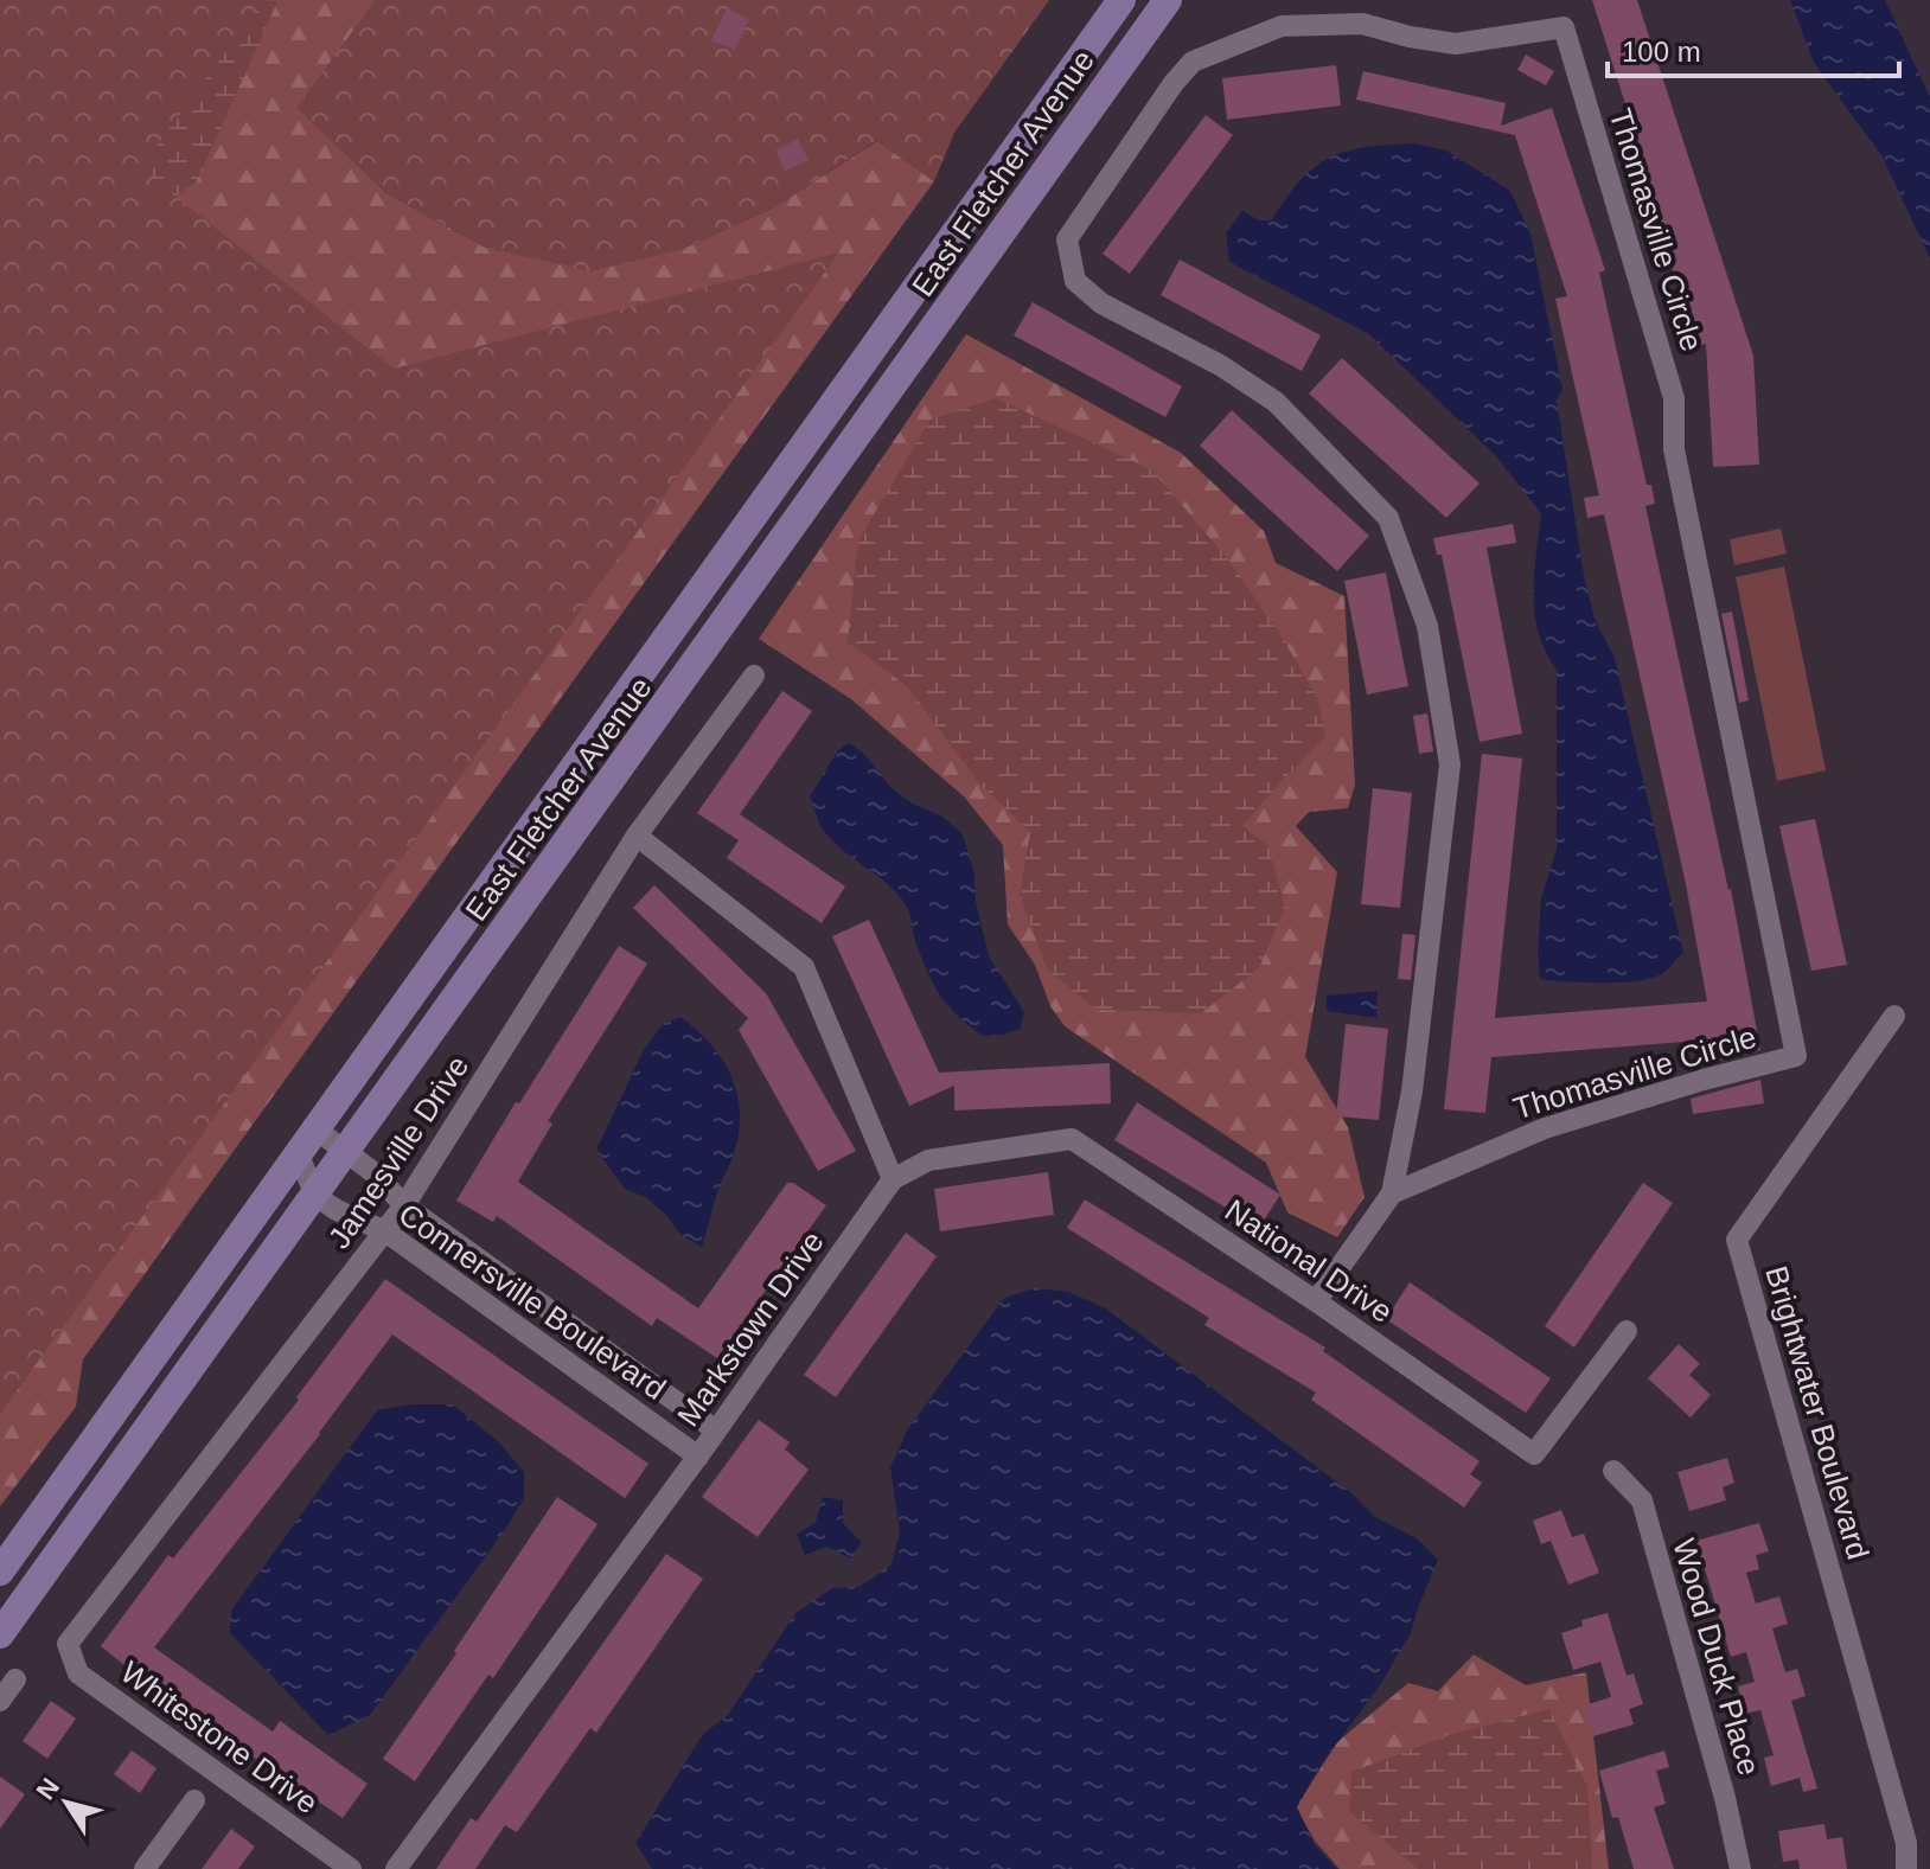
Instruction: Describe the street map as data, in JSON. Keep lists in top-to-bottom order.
{
  "streets": {
    "main road": ["East Fletcher Avenue"],
    "street": [
      "Thomasville Circle",
      "Jamesville Drive",
      "National Drive",
      "Connersville Boulevard",
      "Markstown Drive",
      "Brightwater Boulevard",
      "Wood Duck Place",
      "Whitestone Drive"
    ]
  },
  "crossings": [
    ["East Fletcher Avenue", "Connersville Boulevard"],
    ["Thomasville Circle", "National Drive"],
    ["Jamesville Drive", "Connersville Boulevard"],
    ["Jamesville Drive", "Whitestone Drive"],
    ["National Drive", "Markstown Drive"],
    ["Connersville Boulevard", "Markstown Drive"]
  ],
  "scale_bar": "100 m",
  "north": "top left"
}
